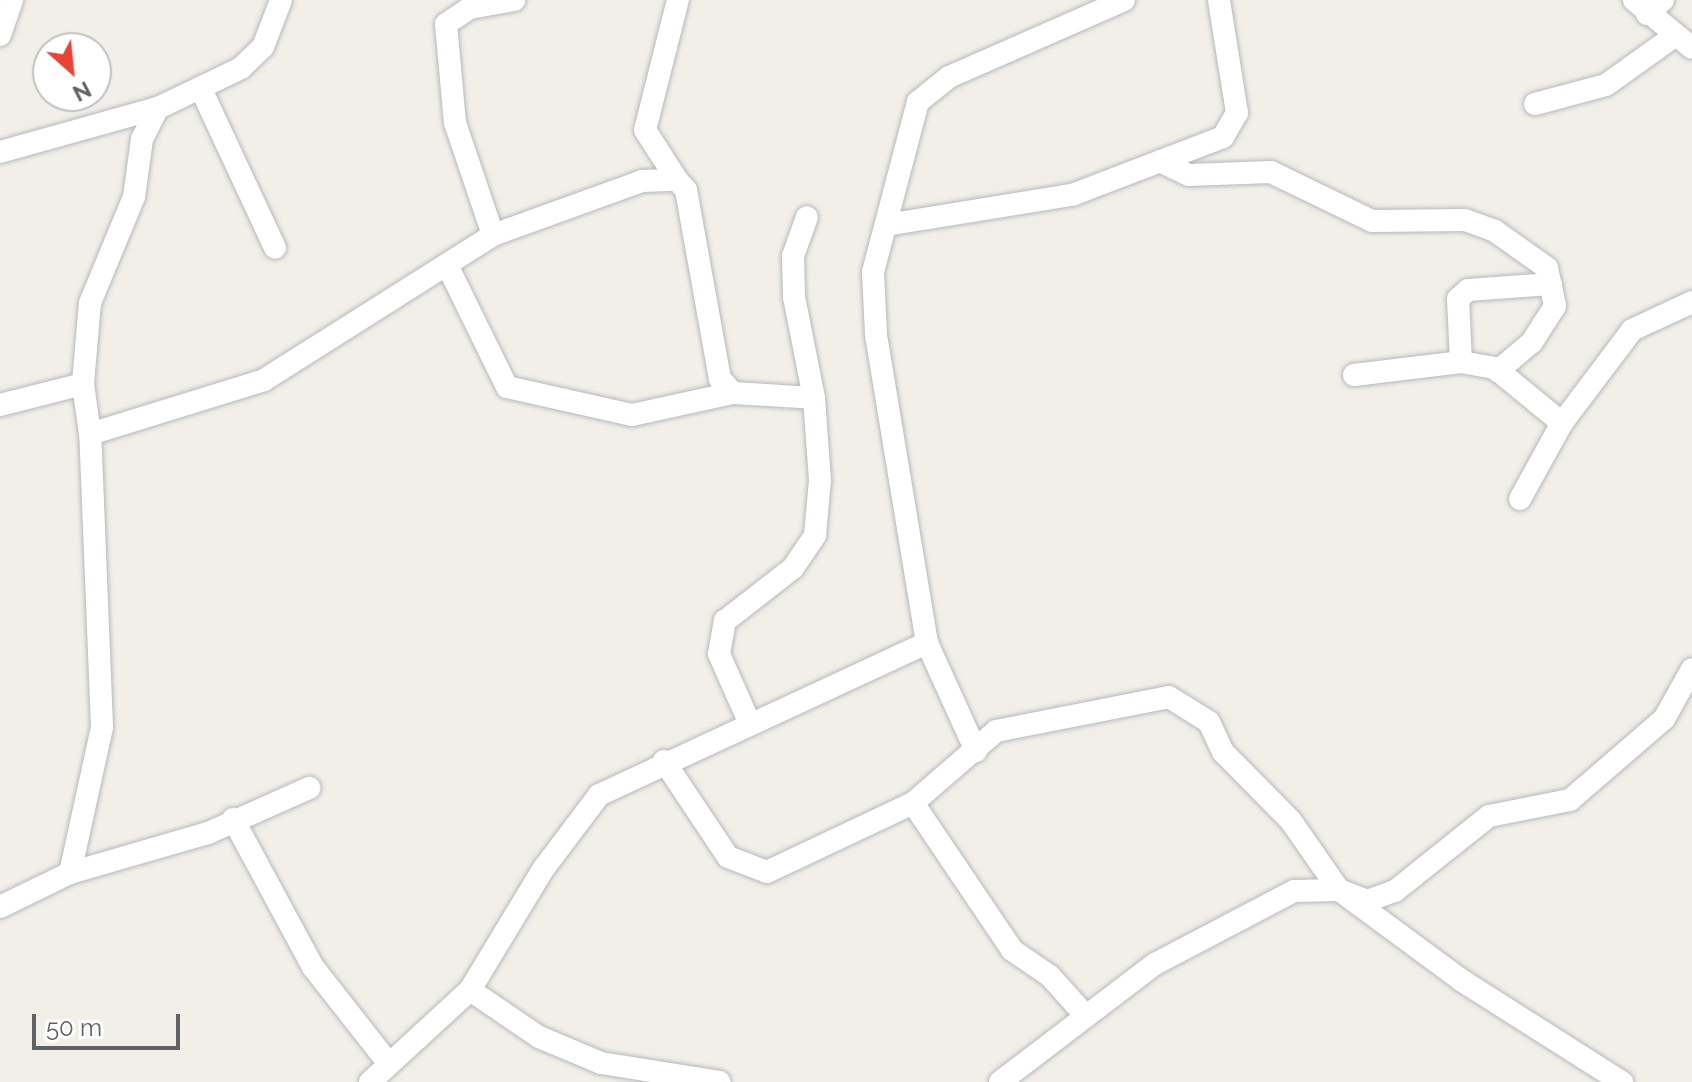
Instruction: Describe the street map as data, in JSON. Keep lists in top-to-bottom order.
{
  "scale_bar": "50 m",
  "north": "bottom right"
}
